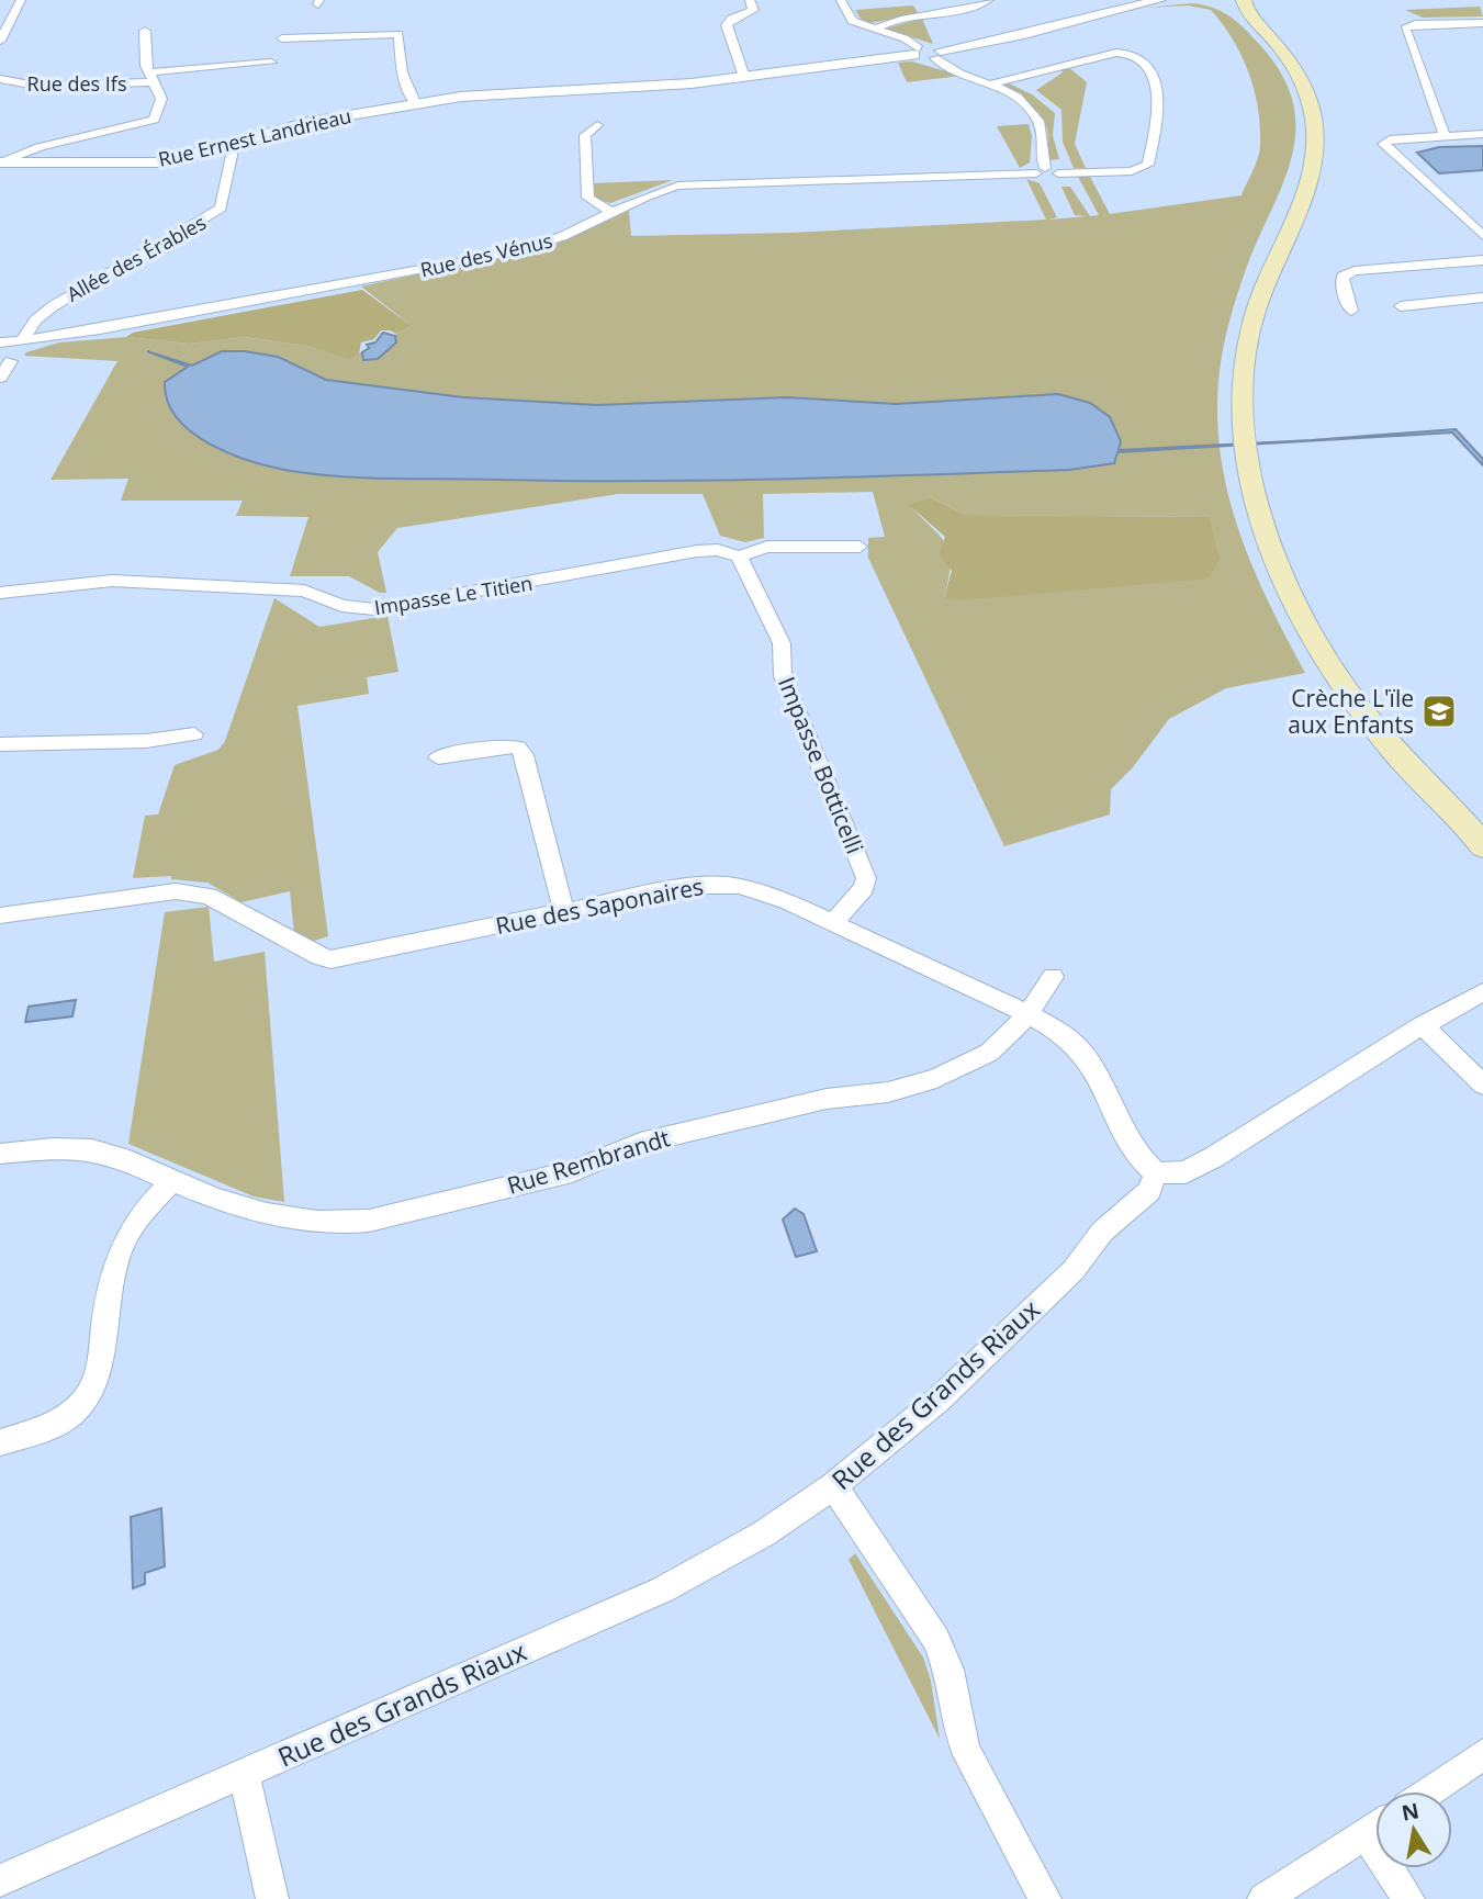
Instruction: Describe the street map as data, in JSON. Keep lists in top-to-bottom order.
{
  "streets": {
    "street": [
      "Rue des Ifs",
      "Rue Ernest Landrieau",
      "Rue des Vénus",
      "Allée des Érables",
      "Impasse Le Titien",
      "Impasse Botticelli",
      "Rue des Saponaires",
      "Rue Rembrandt",
      "Rue des Grands Riaux"
    ]
  },
  "crossings": [
    ["Rue Ernest Landrieau", "Allée des Érables"],
    ["Rue des Vénus", "Allée des Érables"],
    ["Impasse Le Titien", "Impasse Botticelli"],
    ["Impasse Botticelli", "Rue des Saponaires"],
    ["Rue des Saponaires", "Rue Rembrandt"],
    ["Rue des Saponaires", "Rue des Grands Riaux"]
  ],
  "places": {
    "school or university": ["Crèche L'ïle aux Enfants"]
  },
  "north": "top"
}
